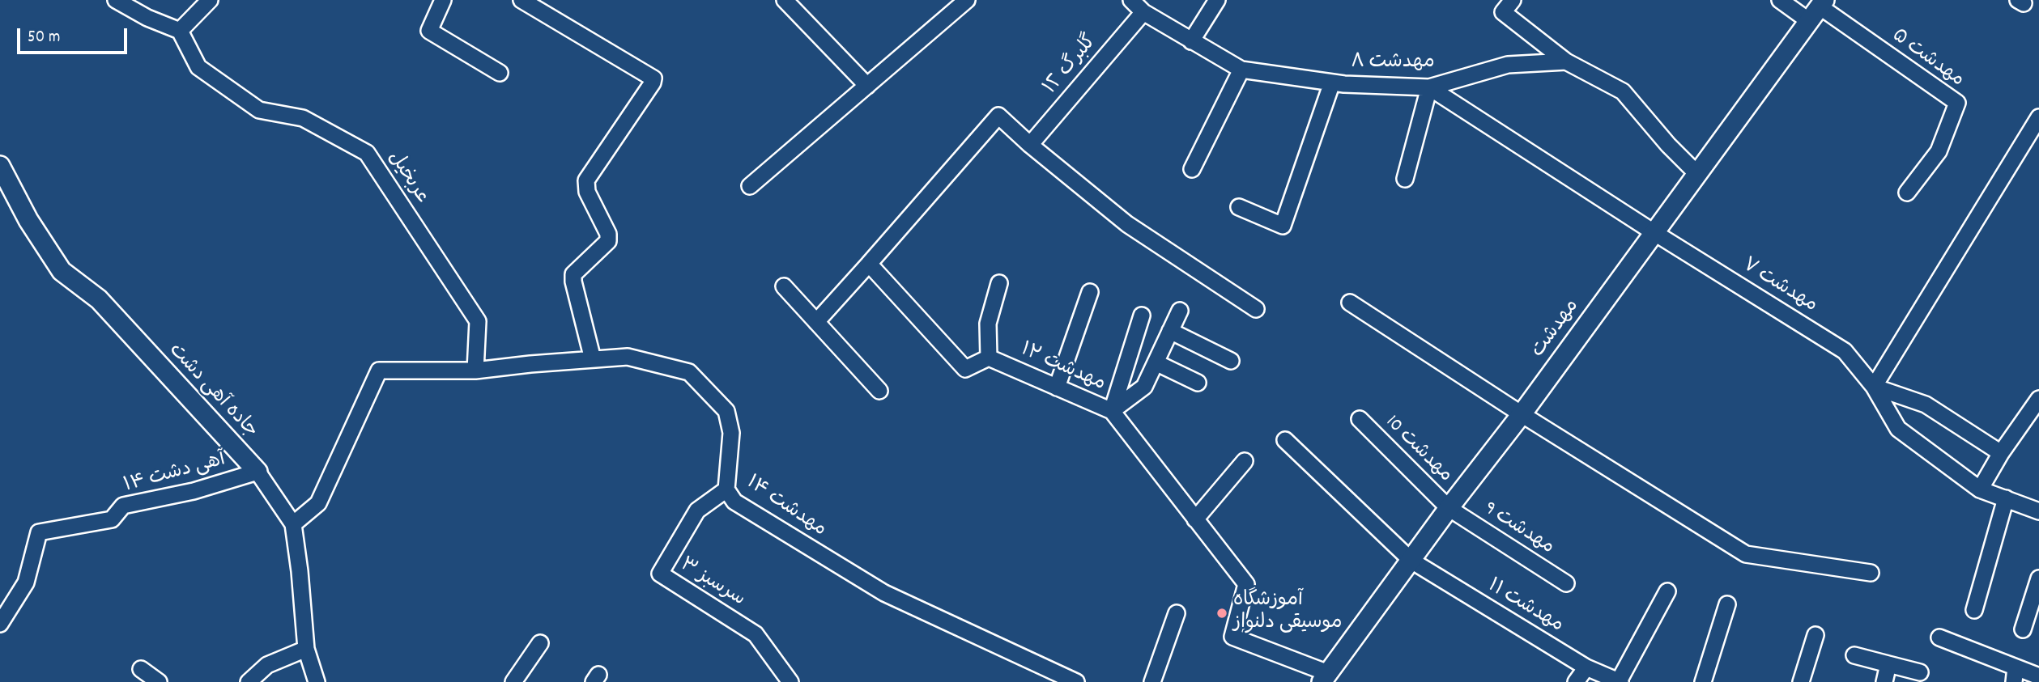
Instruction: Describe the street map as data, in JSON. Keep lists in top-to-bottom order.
{
  "streets": {
    "street": [
      "مهدشت ۵",
      "مهدشت ۸",
      "گلبرگ ١٢",
      "عربخیل",
      "مهدشت ۷",
      "مهدشت",
      "مهدشت ۱۲",
      "جاده آهی دشت",
      "مهدشت 10",
      "آهی دشت ۱۴",
      "مهدشت ۱۴",
      "مهدشت 9",
      "سرسبز ۳",
      "مهدشت ۱۱"
    ]
  },
  "crossings": [
    ["مهدشت ۵", "مهدشت"],
    ["مهدشت ۸", "گلبرگ ١٢"],
    ["مهدشت ۸", "مهدشت ۷"],
    ["عربخیل", "مهدشت ۱۴"],
    ["مهدشت ۷", "مهدشت"],
    ["مهدشت", "مهدشت ۱۲"],
    ["مهدشت", "مهدشت 10"],
    ["مهدشت", "مهدشت 9"],
    ["مهدشت", "مهدشت ۱۱"],
    ["جاده آهی دشت", "آهی دشت ۱۴"],
    ["جاده آهی دشت", "مهدشت ۱۴"],
    ["مهدشت 10", "مهدشت 9"],
    ["مهدشت ۱۴", "سرسبز ۳"]
  ],
  "places": ["آموزشگاه موسیقی دلنواز"],
  "scale_bar": "50 m"
}
